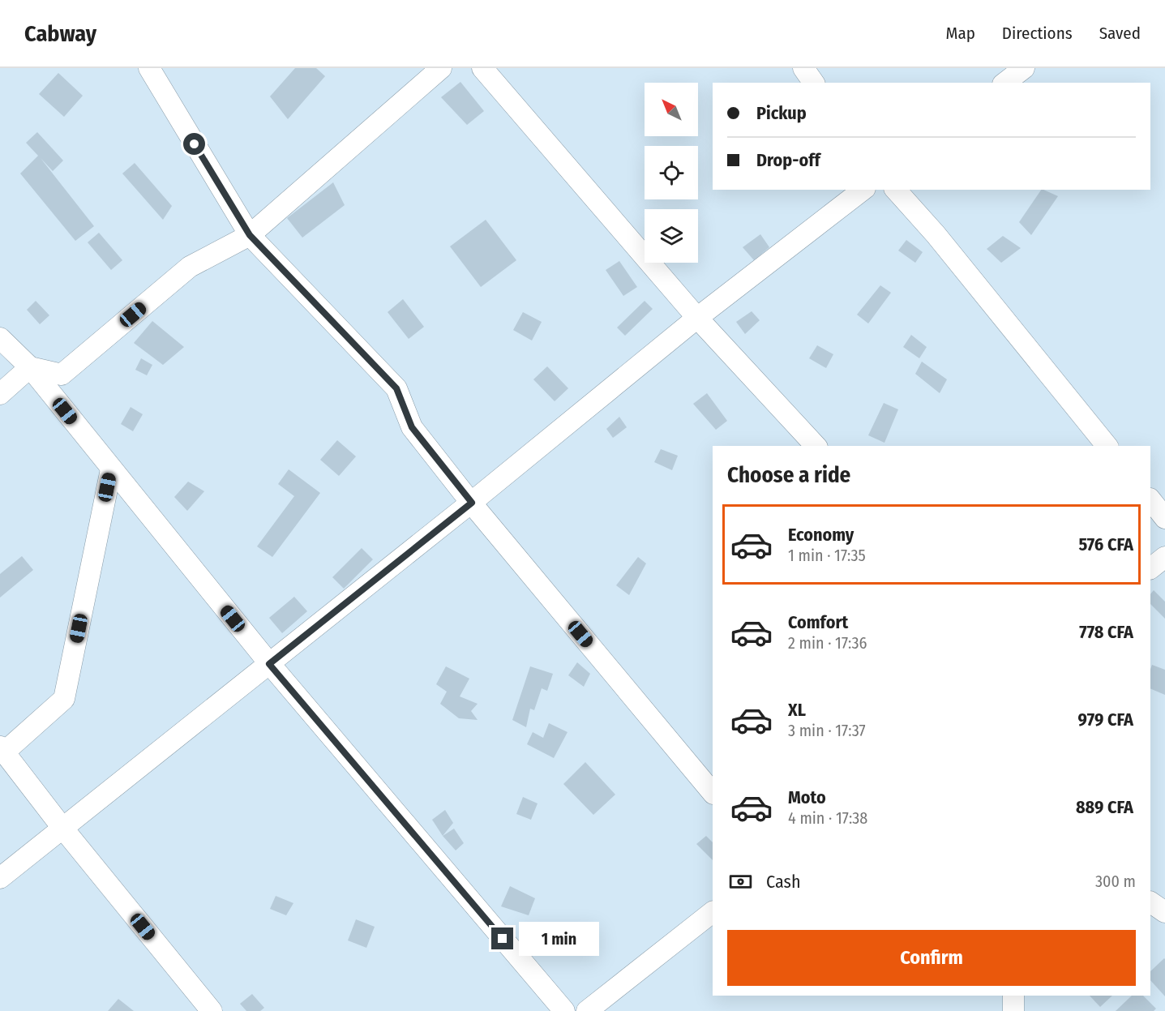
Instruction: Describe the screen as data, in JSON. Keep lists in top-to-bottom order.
{
  "north": "top left",
  "page": {
    "header": "Cabway",
    "nav": ["Map", "Directions", "Saved"],
    "banner": ["Pickup", "Drop-off"],
    "heading": "Choose a ride",
    "list": [
      {
        "name": "Economy",
        "note": "1 min · 17:35",
        "value": "576 CFA"
      },
      {
        "name": "Comfort",
        "note": "2 min · 17:36",
        "value": "778 CFA"
      },
      {
        "name": "XL",
        "note": "3 min · 17:37",
        "value": "979 CFA"
      },
      {
        "name": "Moto",
        "note": "4 min · 17:38",
        "value": "889 CFA"
      }
    ],
    "pay": ["Cash", "300 m"],
    "buttons": "Confirm",
    "bubble": "1 min"
  }
}
